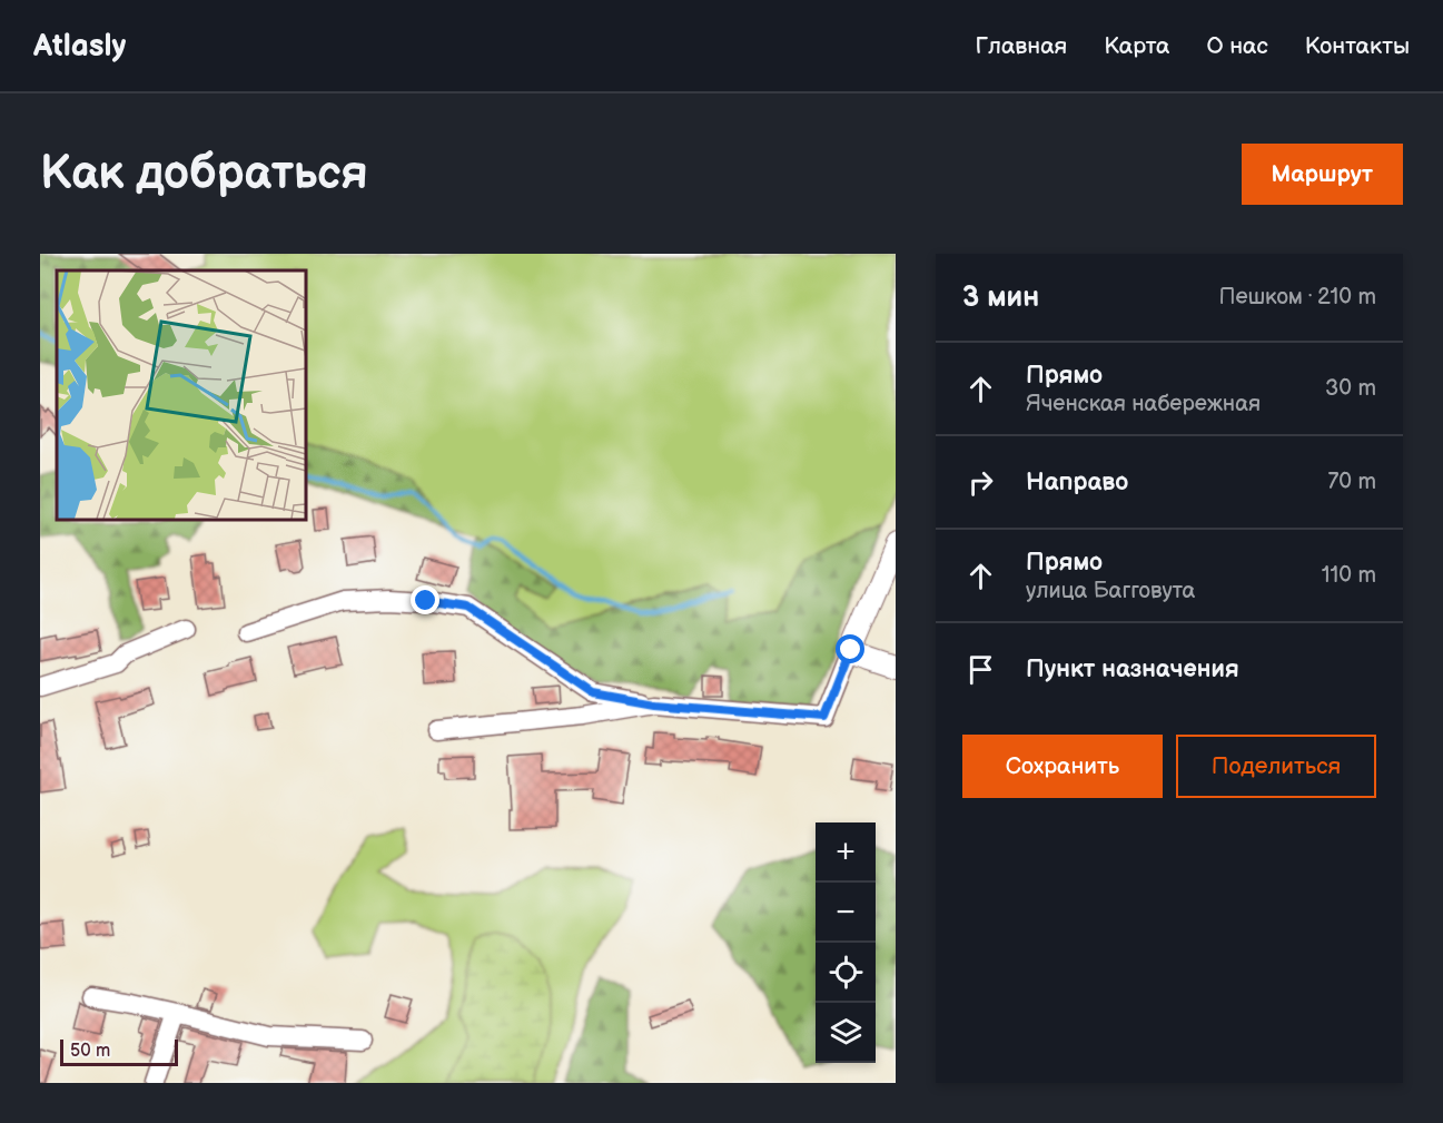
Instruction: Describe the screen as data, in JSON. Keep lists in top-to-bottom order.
{
  "scale_bar": "50 m",
  "page": {
    "header": "Atlasly",
    "nav": [
      "Главная",
      "Карта",
      "О нас",
      "Контакты"
    ],
    "buttons": [
      "Маршрут",
      ["Сохранить", "Поделиться"]
    ],
    "title": "Как добраться",
    "heading": ["3 мин", "Пешком · 210 m"],
    "list": [
      ["Прямо", "Яченская набережная", "30 m"],
      ["Направо", "70 m"],
      ["Прямо", "улица Багговута", "110 m"],
      "Пункт назначения"
    ],
    "map_buttons": ["+", "−"],
    "scale": "50 m"
  }
}
